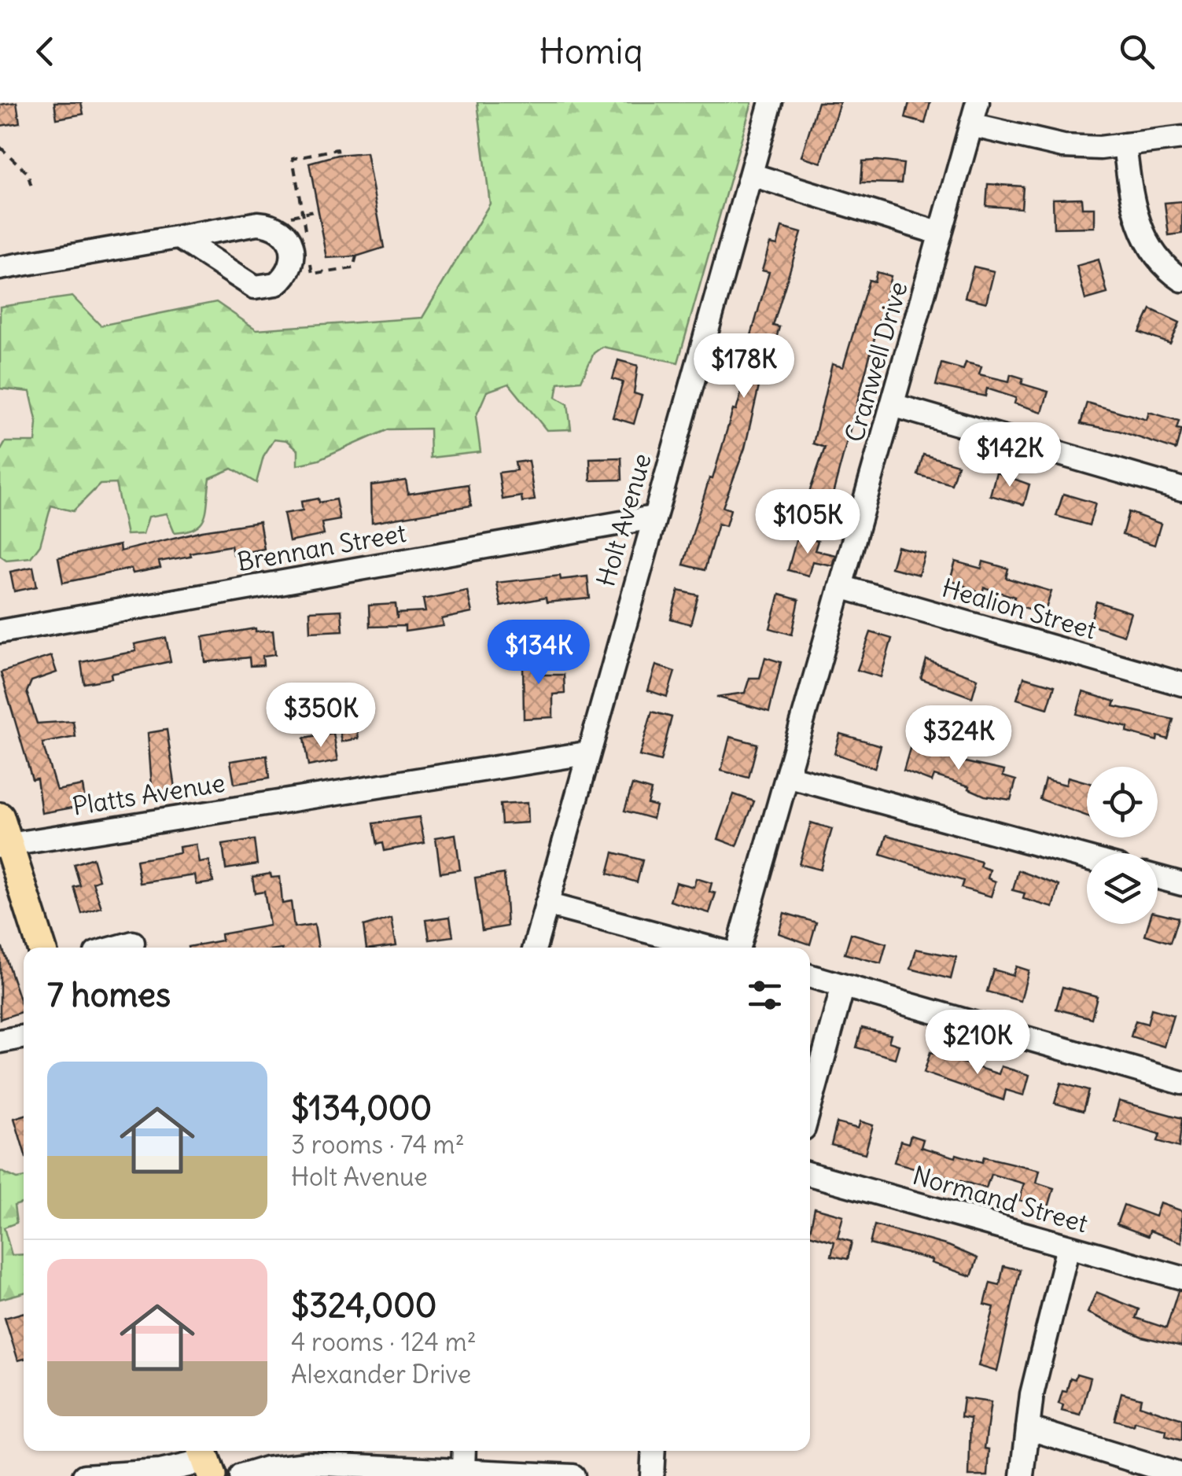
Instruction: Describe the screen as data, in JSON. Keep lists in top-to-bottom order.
{
  "streets": {
    "street": [
      "Cranwell Drive",
      "Holt Avenue",
      "Brennan Street",
      "Healion Street",
      "Platts Avenue",
      "Normand Street"
    ]
  },
  "crossings": [
    ["Cranwell Drive", "Healion Street"],
    ["Holt Avenue", "Brennan Street"],
    ["Holt Avenue", "Platts Avenue"]
  ],
  "page": {
    "header": "Homiq",
    "price": [
      "$178K",
      "$142K",
      "$105K",
      "$134K",
      "$350K",
      "$324K",
      "$210K"
    ],
    "heading": "7 homes",
    "list": [
      {
        "name": "$134,000",
        "note": "3 rooms · 74 m² · Holt Avenue"
      },
      {
        "name": "$324,000",
        "note": "4 rooms · 124 m² · Alexander Drive"
      }
    ]
  }
}
